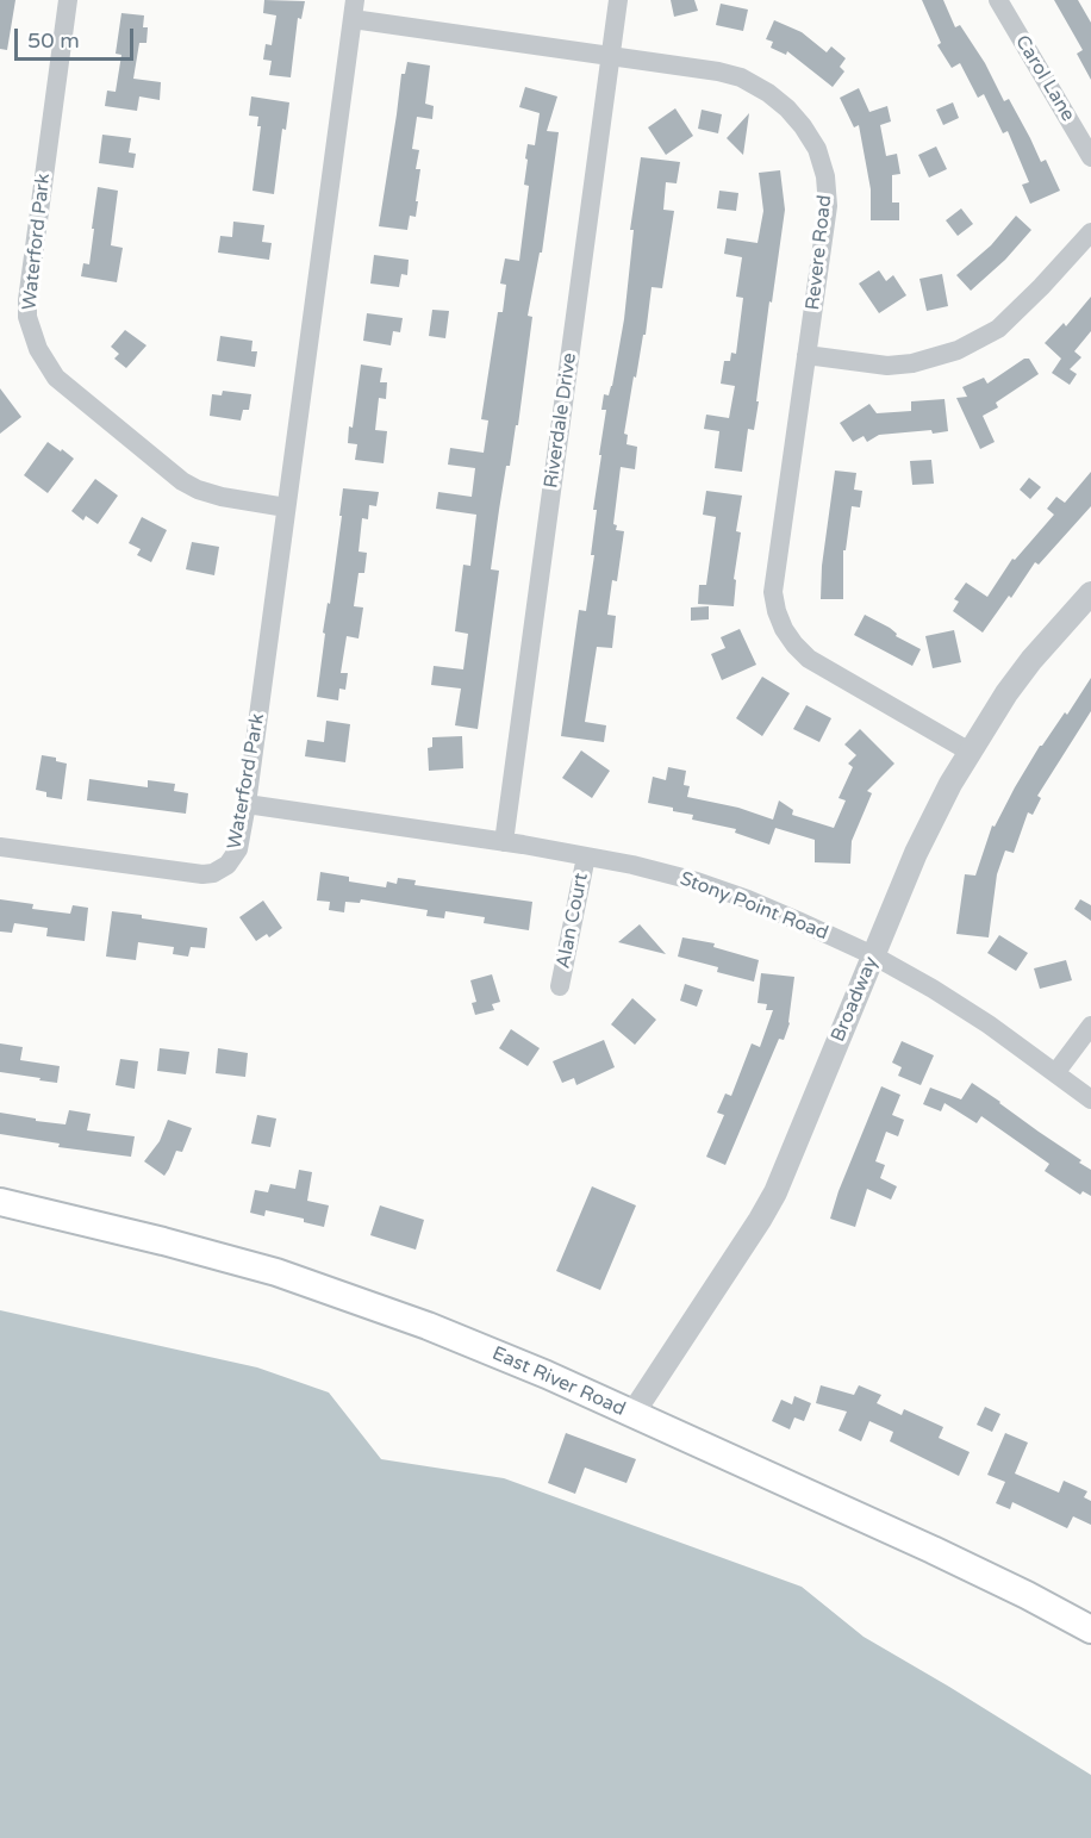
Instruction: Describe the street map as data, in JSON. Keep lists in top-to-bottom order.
{
  "streets": {
    "main road": ["East River Road"],
    "street": [
      "Carol Lane",
      "Waterford Park",
      "Revere Road",
      "Riverdale Drive",
      "Stony Point Road",
      "Alan Court",
      "Broadway"
    ]
  },
  "crossings": [
    ["Waterford Park", "Revere Road"],
    ["Waterford Park", "Stony Point Road"],
    ["Revere Road", "Riverdale Drive"],
    ["Revere Road", "Broadway"],
    ["Riverdale Drive", "Stony Point Road"],
    ["Stony Point Road", "Alan Court"],
    ["Stony Point Road", "Broadway"],
    ["Broadway", "East River Road"]
  ],
  "scale_bar": "50 m"
}
